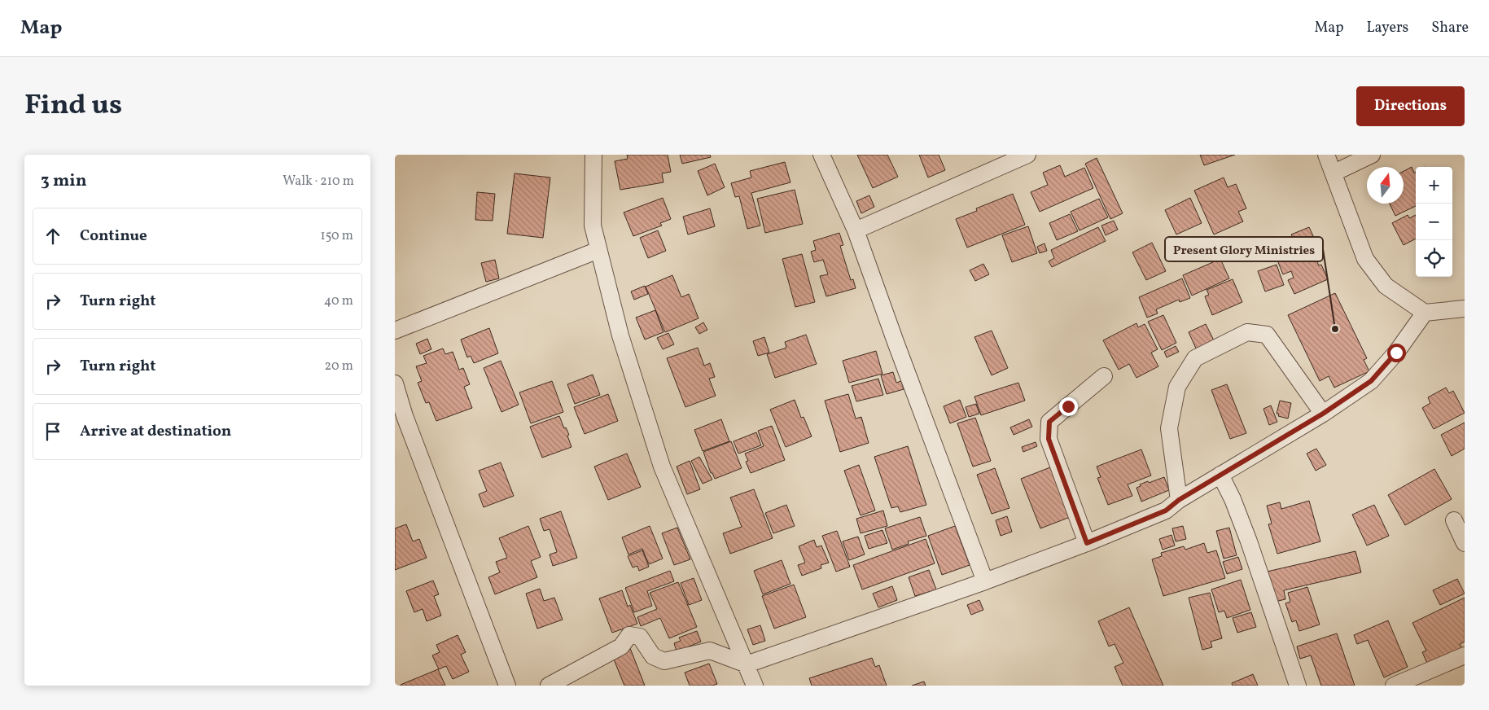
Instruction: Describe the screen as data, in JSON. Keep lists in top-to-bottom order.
{
  "places": ["Present Glory Ministries"],
  "north": "top",
  "page": {
    "header": "Map",
    "nav": ["Map", "Layers", "Share"],
    "title": "Find us",
    "buttons": "Directions",
    "heading": ["3 min", "Walk · 210 m"],
    "map_buttons": ["+", "−"],
    "list": [
      ["Continue", "150 m"],
      ["Turn right", "40 m"],
      ["Turn right", "20 m"],
      "Arrive at destination"
    ]
  }
}
